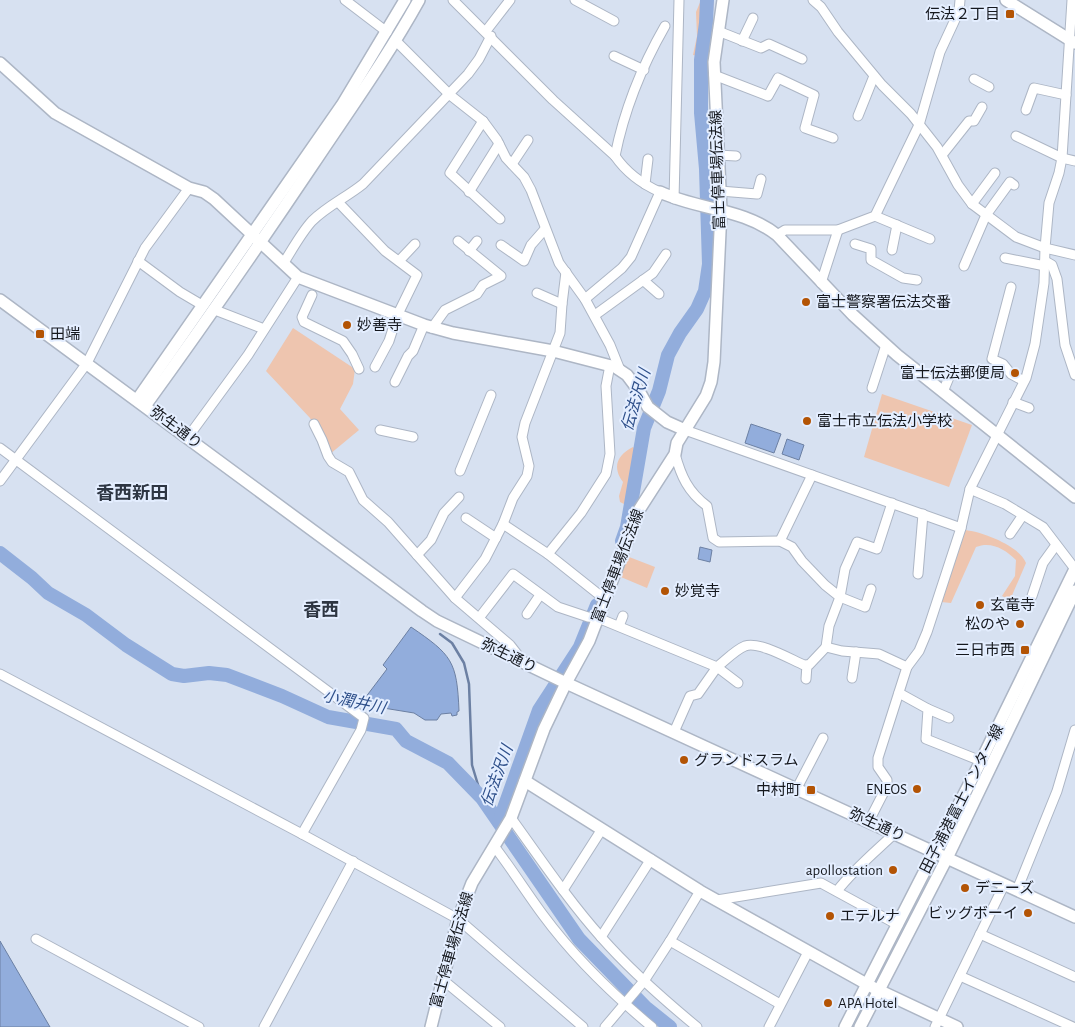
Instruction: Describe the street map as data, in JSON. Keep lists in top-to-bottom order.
{
  "streets": {
    "street": ["富士停車場伝法線", "弥生通り", "田子浦港富士インター線"]
  },
  "crossings": [
    ["富士停車場伝法線", "弥生通り"],
    ["弥生通り", "田子浦港富士インター線"]
  ],
  "districts": ["香西新田", "香西"],
  "water": ["伝法沢川", "小潤井川"],
  "places": {
    "transit": [
      "伝法２丁目",
      "田端",
      "三日市西",
      "中村町"
    ],
    "other": [
      "富士警察署伝法交番",
      "妙善寺",
      "富士伝法郵便局",
      "富士市立伝法小学校",
      "妙覚寺",
      "玄竜寺",
      "松のや",
      "グランドスラム",
      "ENEOS",
      "apollostation",
      "デニーズ",
      "ビッグボーイ",
      "エテルナ",
      "APA Hotel"
    ]
  }
}
